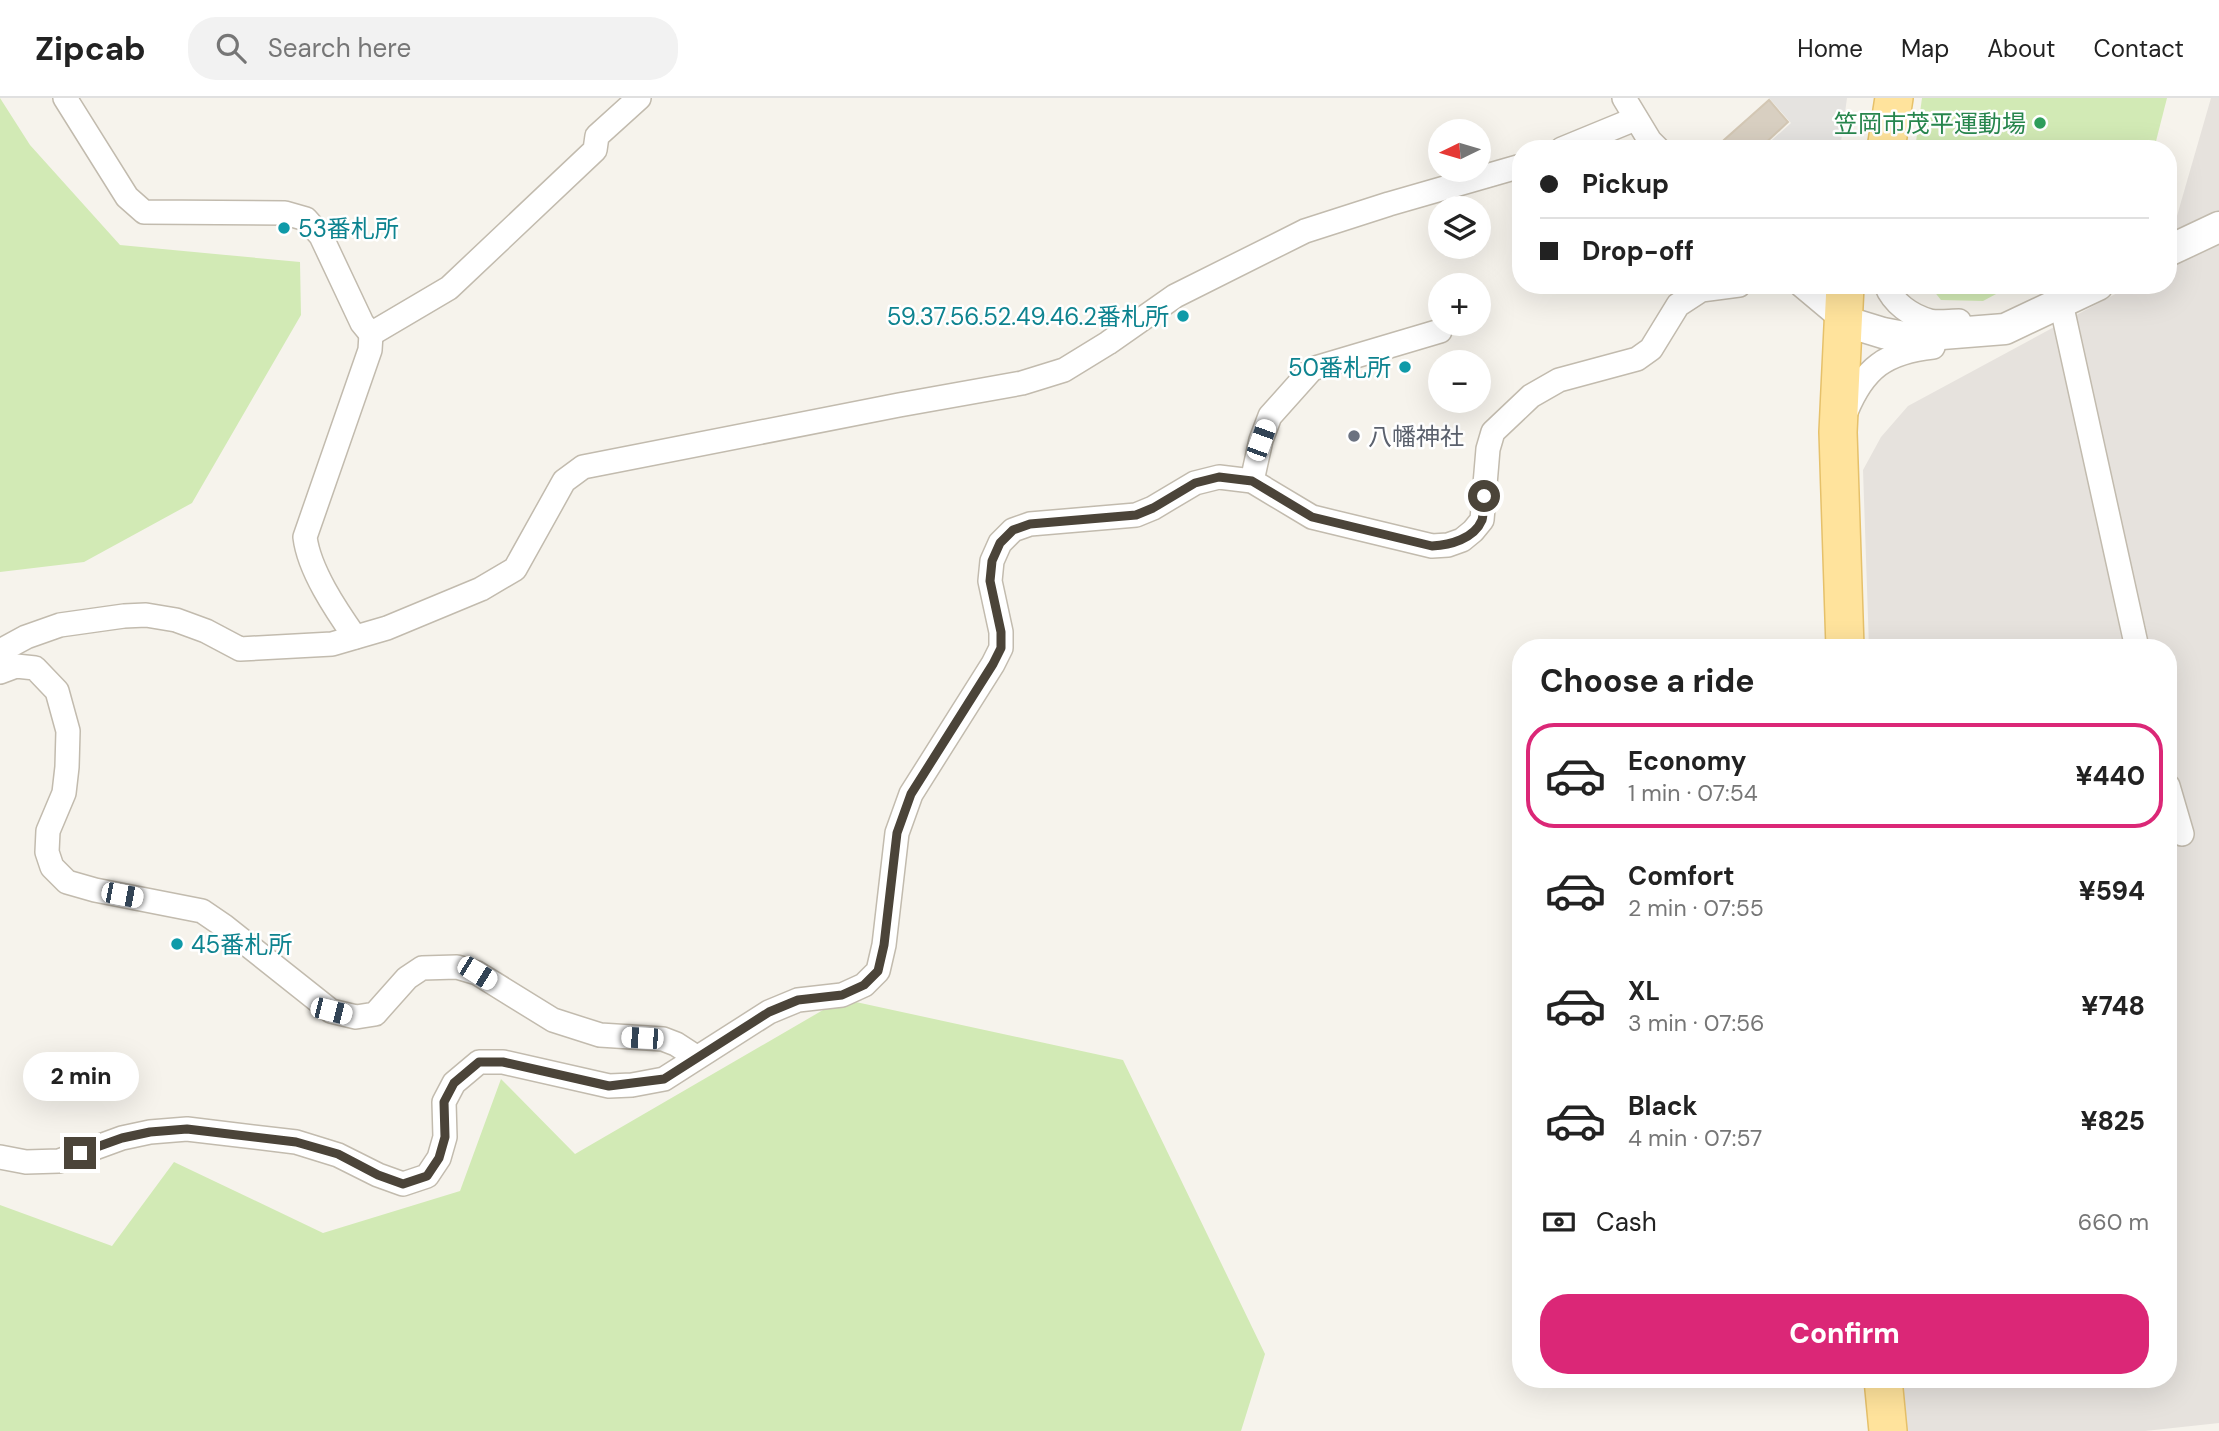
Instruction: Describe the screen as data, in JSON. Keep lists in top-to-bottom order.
{
  "places": [
    "笠岡市茂平運動場",
    "53番札所",
    "59.37.56.52.49.46.2番札所",
    "50番札所",
    "八幡神社",
    "45番札所"
  ],
  "north": "left",
  "page": {
    "header": "Zipcab",
    "search": "Search here",
    "nav": [
      "Home",
      "Map",
      "About",
      "Contact"
    ],
    "map_buttons": ["+", "−"],
    "banner": ["Pickup", "Drop-off"],
    "heading": "Choose a ride",
    "list": [
      {
        "name": "Economy",
        "note": "1 min · 07:54",
        "value": "¥440"
      },
      {
        "name": "Comfort",
        "note": "2 min · 07:55",
        "value": "¥594"
      },
      {
        "name": "XL",
        "note": "3 min · 07:56",
        "value": "¥748"
      },
      {
        "name": "Black",
        "note": "4 min · 07:57",
        "value": "¥825"
      }
    ],
    "bubble": "2 min",
    "pay": ["Cash", "660 m"],
    "buttons": "Confirm"
  }
}
